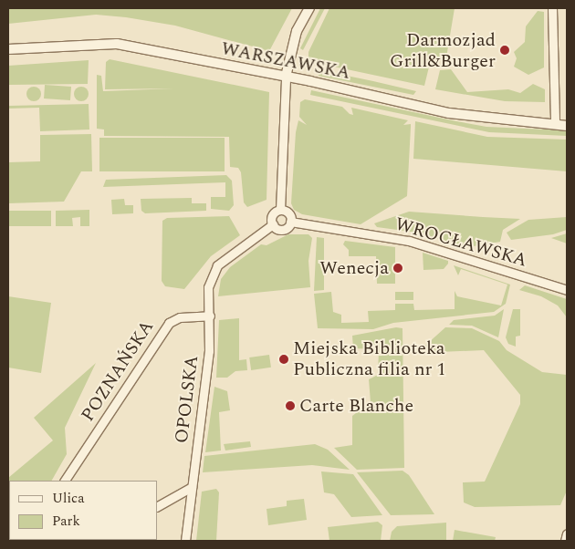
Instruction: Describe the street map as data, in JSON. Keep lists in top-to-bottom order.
{
  "streets": {
    "street": [
      "WARSZAWSKA",
      "WROCŁAWSKA",
      "POZNAŃSKA",
      "OPOLSKA"
    ]
  },
  "crossings": [
    ["POZNAŃSKA", "OPOLSKA"]
  ],
  "places": [
    "Darmozjad Grill&Burger",
    "Wenecja",
    "Miejska Biblioteka Publiczna filia nr 1",
    "Carte Blanche"
  ],
  "legend": ["Ulica", "Park"]
}
